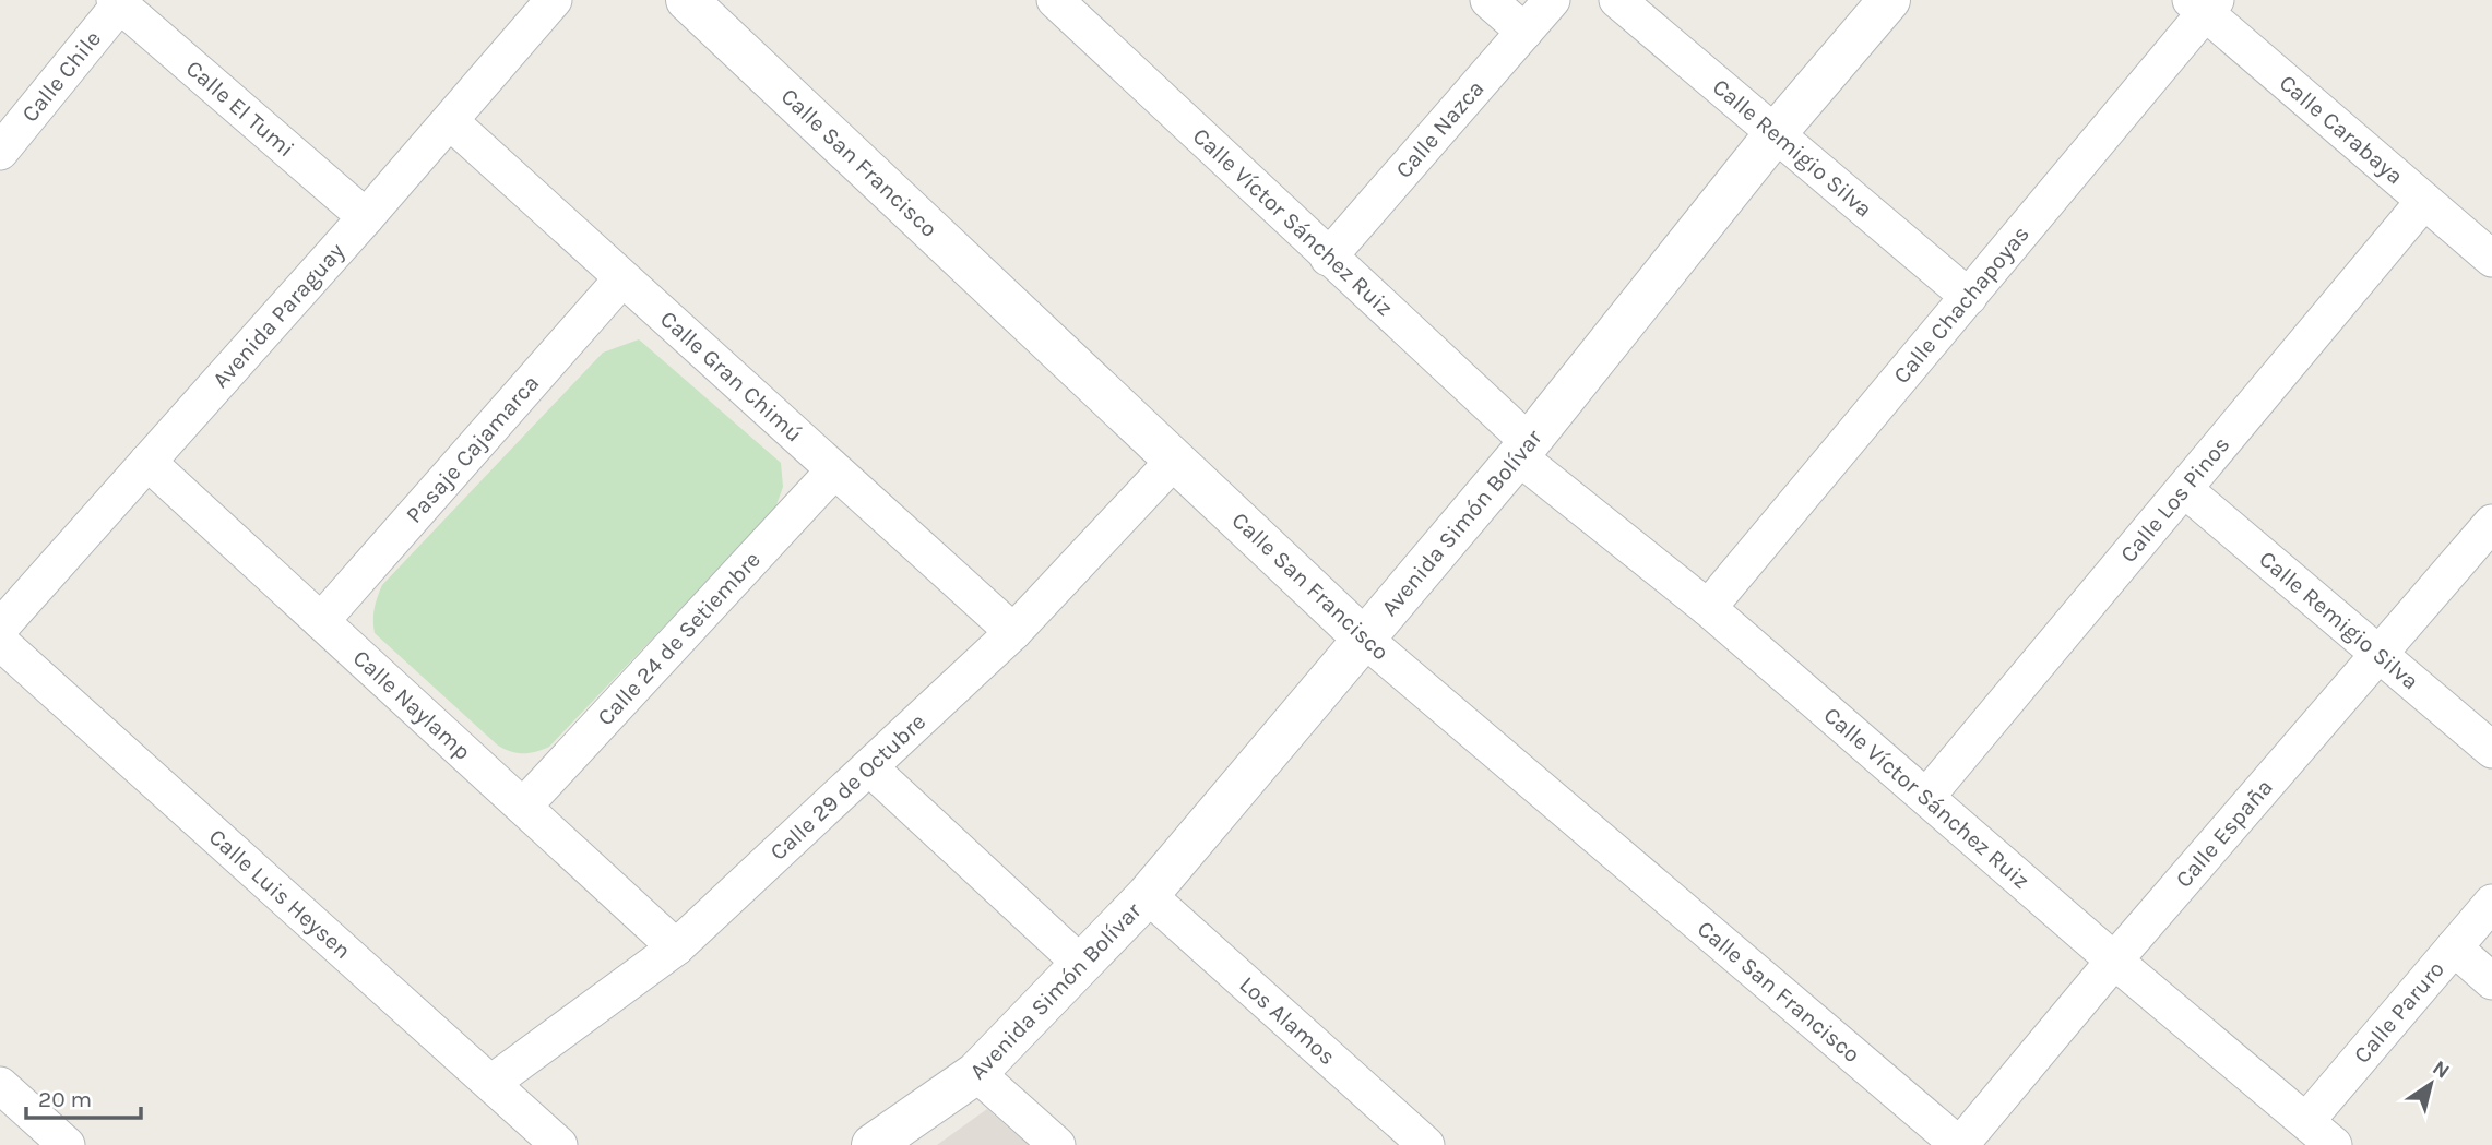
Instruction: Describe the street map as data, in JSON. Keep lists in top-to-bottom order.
{
  "streets": {
    "street": [
      "Calle Chile",
      "Calle El Tumi",
      "Calle Nazca",
      "Calle Carabaya",
      "Calle Remigio Silva",
      "Calle San Francisco",
      "Calle Víctor Sánchez Ruiz",
      "Calle Chachapoyas",
      "Avenida Paraguay",
      "Calle Gran Chimú",
      "Pasaje Cajamarca",
      "Calle Los Pinos",
      "Avenida Simón Bolívar",
      "Calle 24 de Setiembre",
      "Calle Naylamp",
      "Calle 29 de Octubre",
      "Calle España",
      "Calle Luis Heysen",
      "Calle Paruro",
      "Los Alamos"
    ]
  },
  "crossings": [
    ["Calle Chile", "Calle El Tumi"],
    ["Calle El Tumi", "Avenida Paraguay"],
    ["Calle Nazca", "Calle Víctor Sánchez Ruiz"],
    ["Calle Carabaya", "Calle Chachapoyas"],
    ["Calle Carabaya", "Calle Los Pinos"],
    ["Calle Remigio Silva", "Calle Chachapoyas"],
    ["Calle Remigio Silva", "Calle Los Pinos"],
    ["Calle Remigio Silva", "Avenida Simón Bolívar"],
    ["Calle Remigio Silva", "Calle España"],
    ["Calle San Francisco", "Avenida Simón Bolívar"],
    ["Calle San Francisco", "Calle 29 de Octubre"],
    ["Calle San Francisco", "Calle España"],
    ["Calle Víctor Sánchez Ruiz", "Calle Chachapoyas"],
    ["Calle Víctor Sánchez Ruiz", "Calle Los Pinos"],
    ["Calle Víctor Sánchez Ruiz", "Avenida Simón Bolívar"],
    ["Calle Víctor Sánchez Ruiz", "Calle España"],
    ["Calle Víctor Sánchez Ruiz", "Calle Paruro"],
    ["Avenida Paraguay", "Calle Gran Chimú"],
    ["Avenida Paraguay", "Calle Naylamp"],
    ["Calle Gran Chimú", "Pasaje Cajamarca"],
    ["Calle Gran Chimú", "Calle 24 de Setiembre"],
    ["Calle Gran Chimú", "Calle 29 de Octubre"],
    ["Pasaje Cajamarca", "Calle Naylamp"],
    ["Avenida Simón Bolívar", "Los Alamos"],
    ["Calle 24 de Setiembre", "Calle Naylamp"],
    ["Calle Naylamp", "Calle 29 de Octubre"],
    ["Calle 29 de Octubre", "Calle Luis Heysen"]
  ],
  "scale_bar": "20 m",
  "north": "top right"
}
